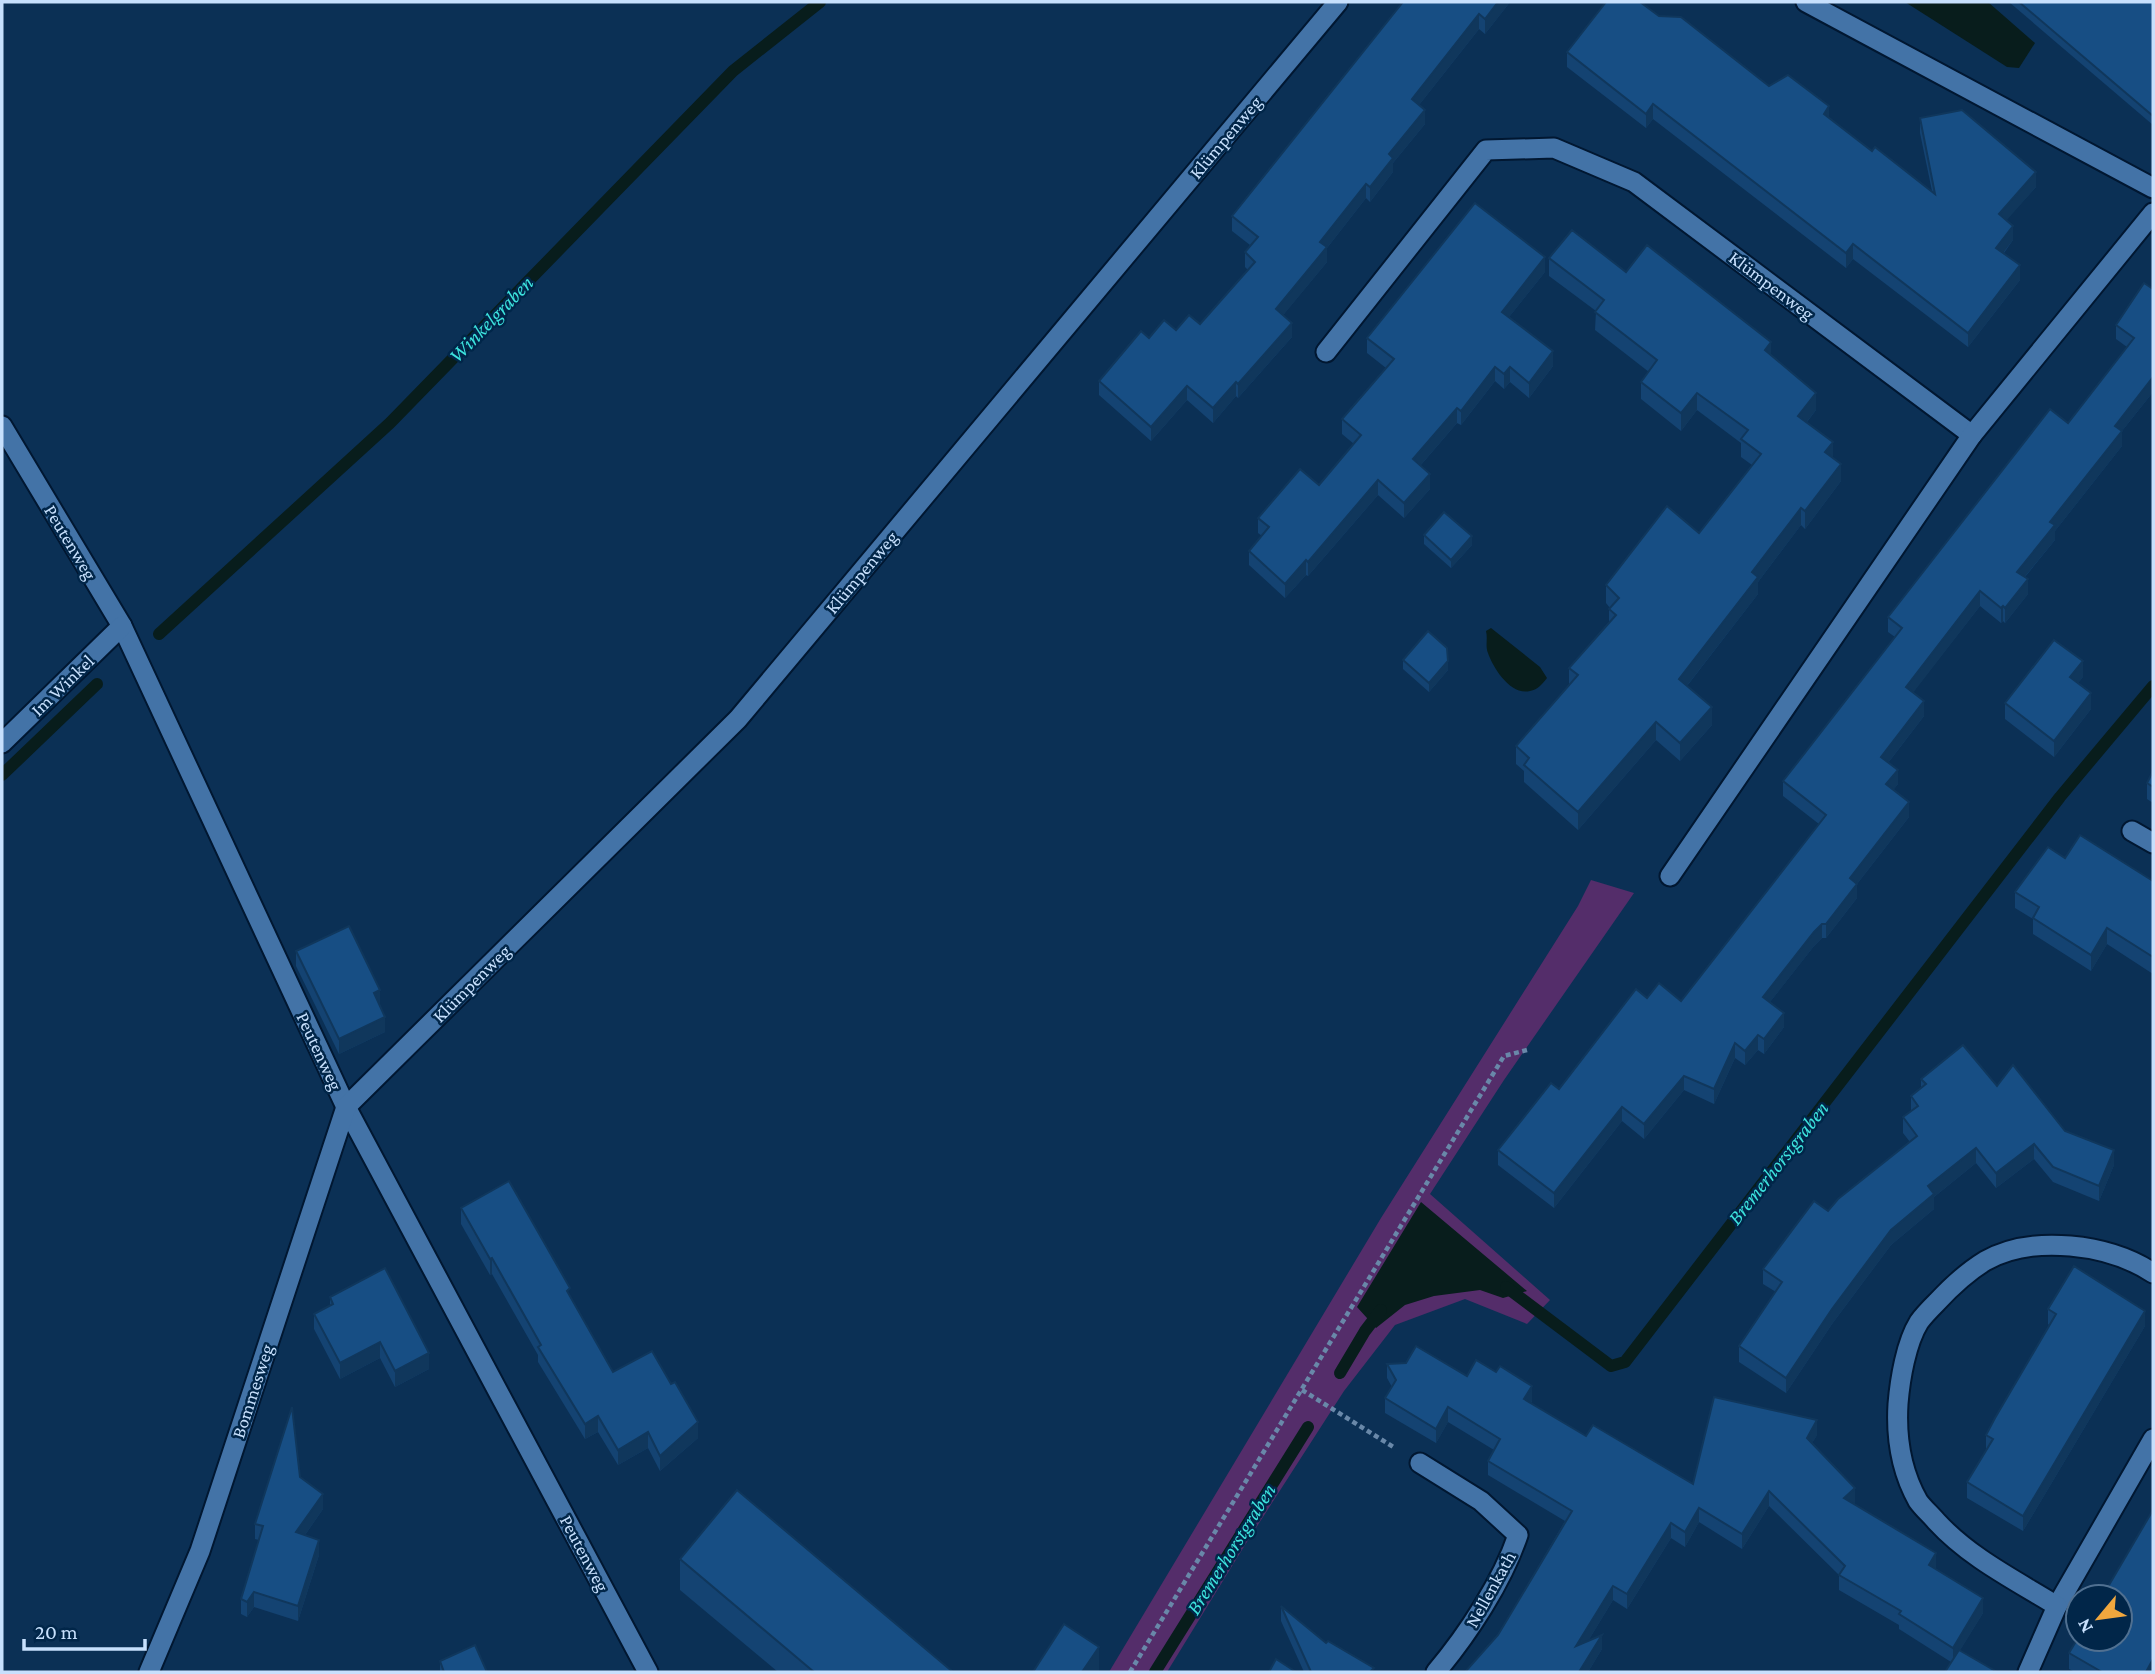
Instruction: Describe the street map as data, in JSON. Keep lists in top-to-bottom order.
{
  "streets": {
    "street": [
      "Klümpenweg",
      "Peutenweg",
      "Im Winkel",
      "Bommesweg",
      "Nellenkath"
    ]
  },
  "crossings": [
    ["Klümpenweg", "Peutenweg"],
    ["Klümpenweg", "Bommesweg"],
    ["Peutenweg", "Im Winkel"],
    ["Peutenweg", "Bommesweg"]
  ],
  "water": ["Winkelgraben", "Bremerhorstgraben"],
  "scale_bar": "20 m",
  "north": "bottom left"
}
